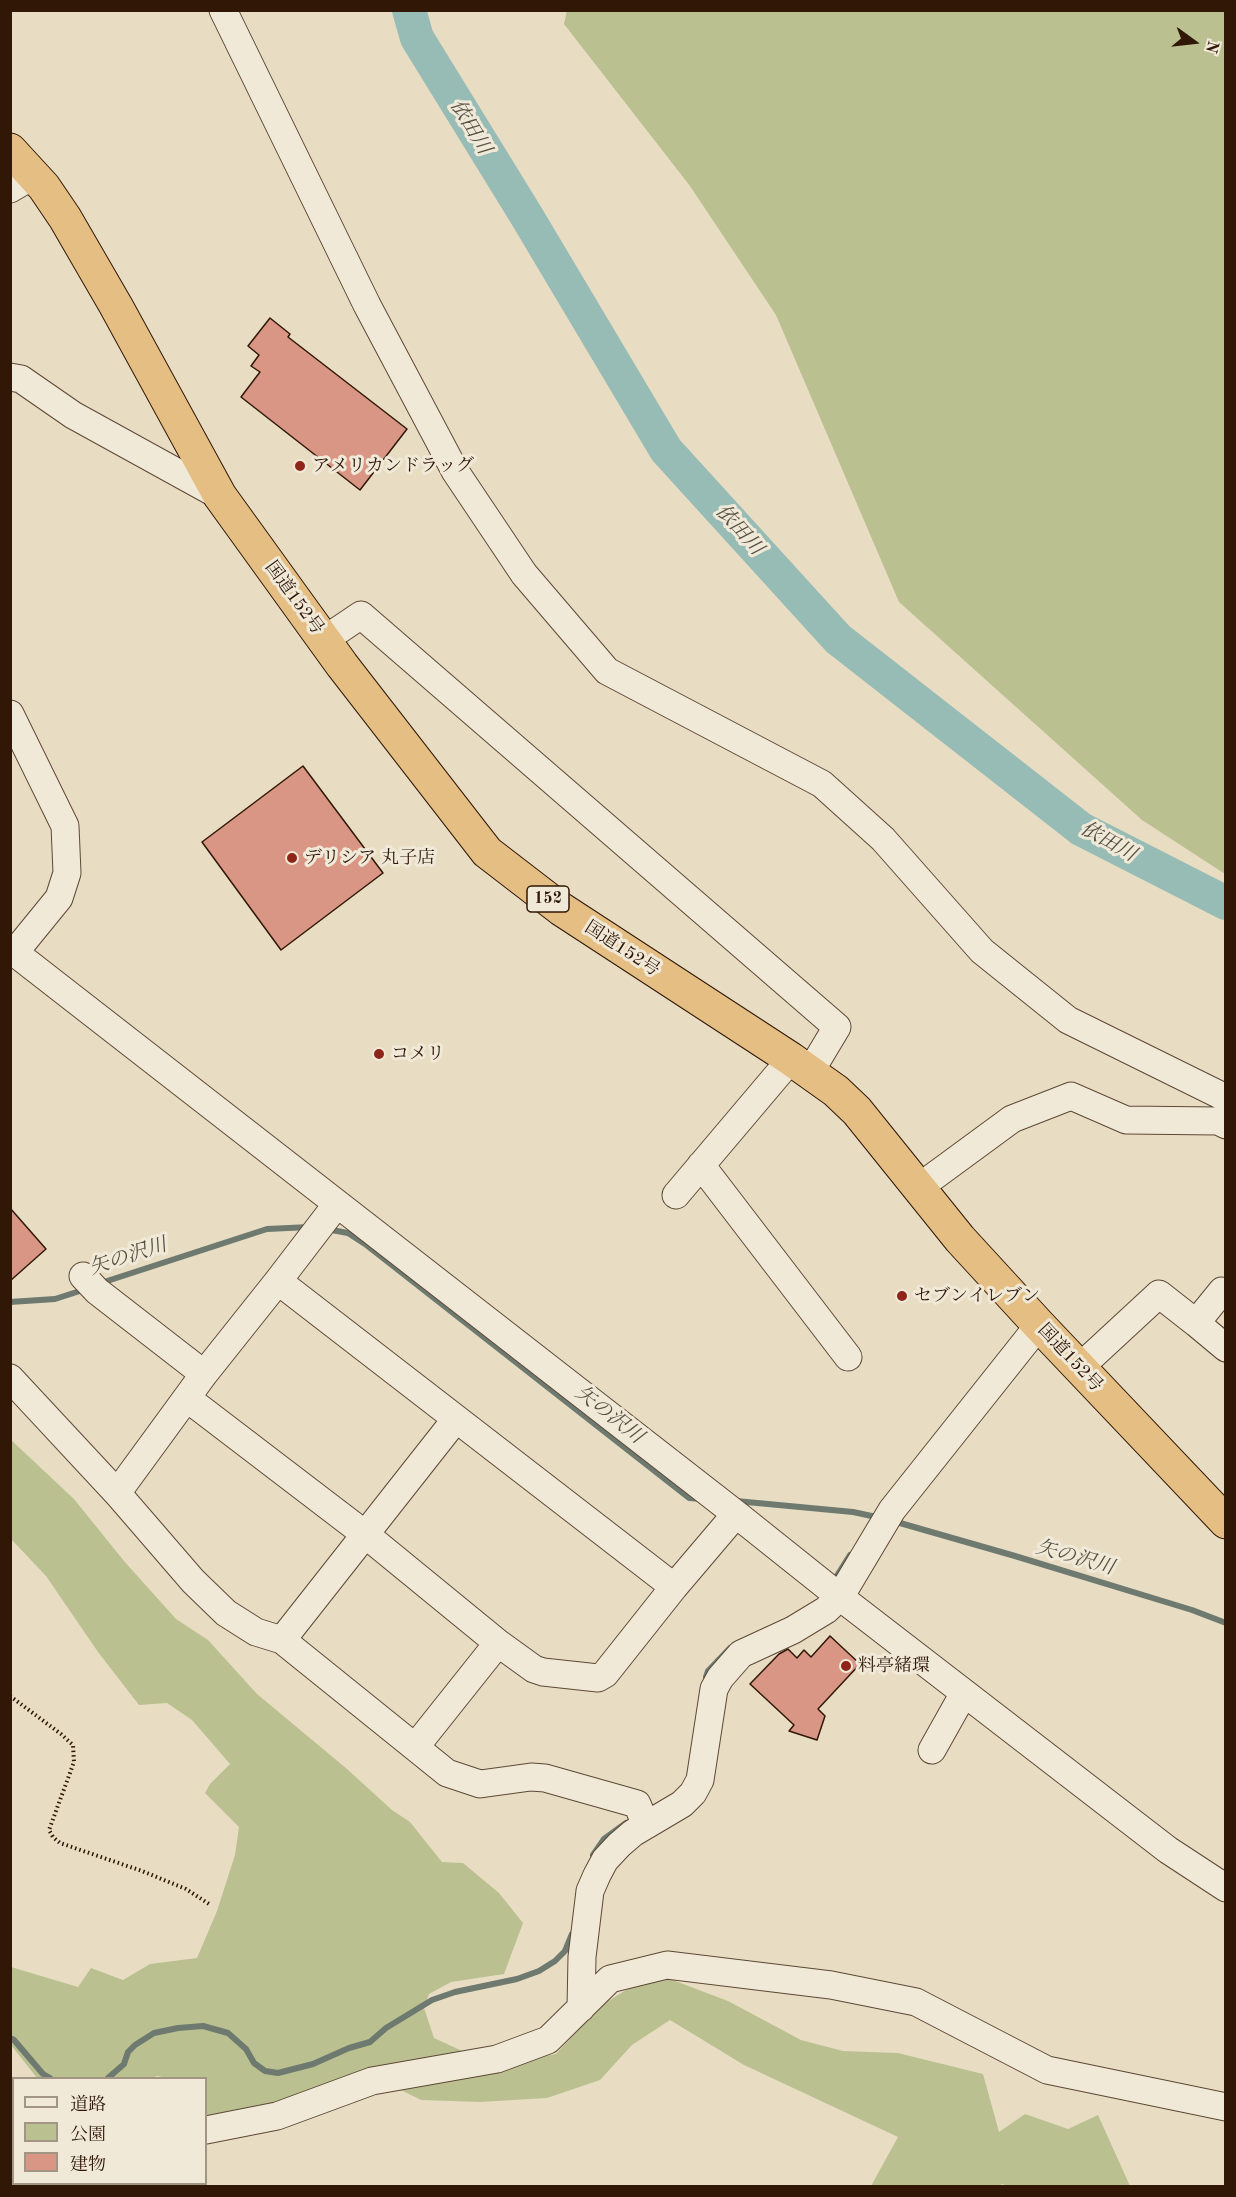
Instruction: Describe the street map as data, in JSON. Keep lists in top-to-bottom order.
{
  "streets": {
    "highway": ["国道152号", "152"]
  },
  "water": ["依田川", "矢の沢川"],
  "places": [
    "アメリカンドラッグ",
    "デリシア 丸子店",
    "コメリ",
    "セブンイレブン",
    "料亭緒環"
  ],
  "legend": ["道路", "公園", "建物"],
  "north": "right"
}
